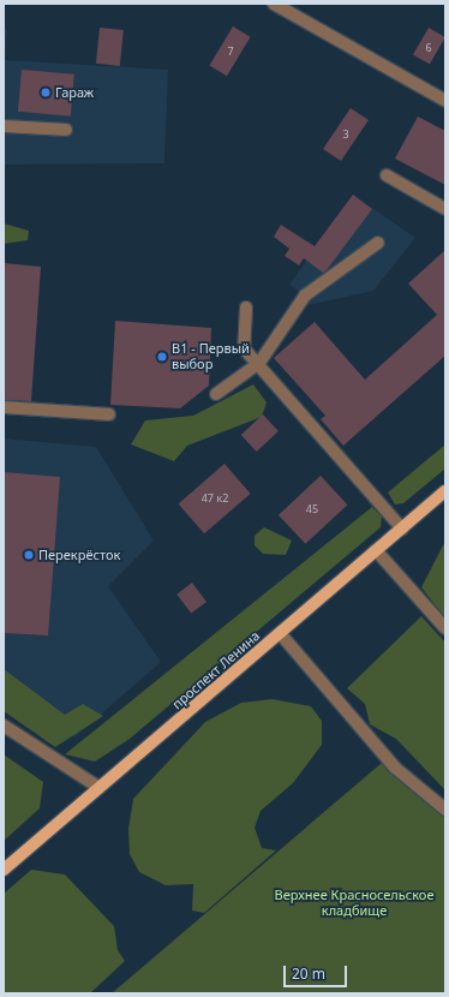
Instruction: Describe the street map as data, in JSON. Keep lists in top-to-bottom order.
{
  "streets": {
    "main road": ["проспект Ленина"]
  },
  "parks": ["Верхнее Красносельское кладбище"],
  "places": ["Гараж", "В1 - Первый выбор", "Перекрёсток"],
  "house_numbers": [
    "6",
    "7",
    "3",
    "47 к2",
    "45"
  ],
  "scale_bar": "20 m"
}
